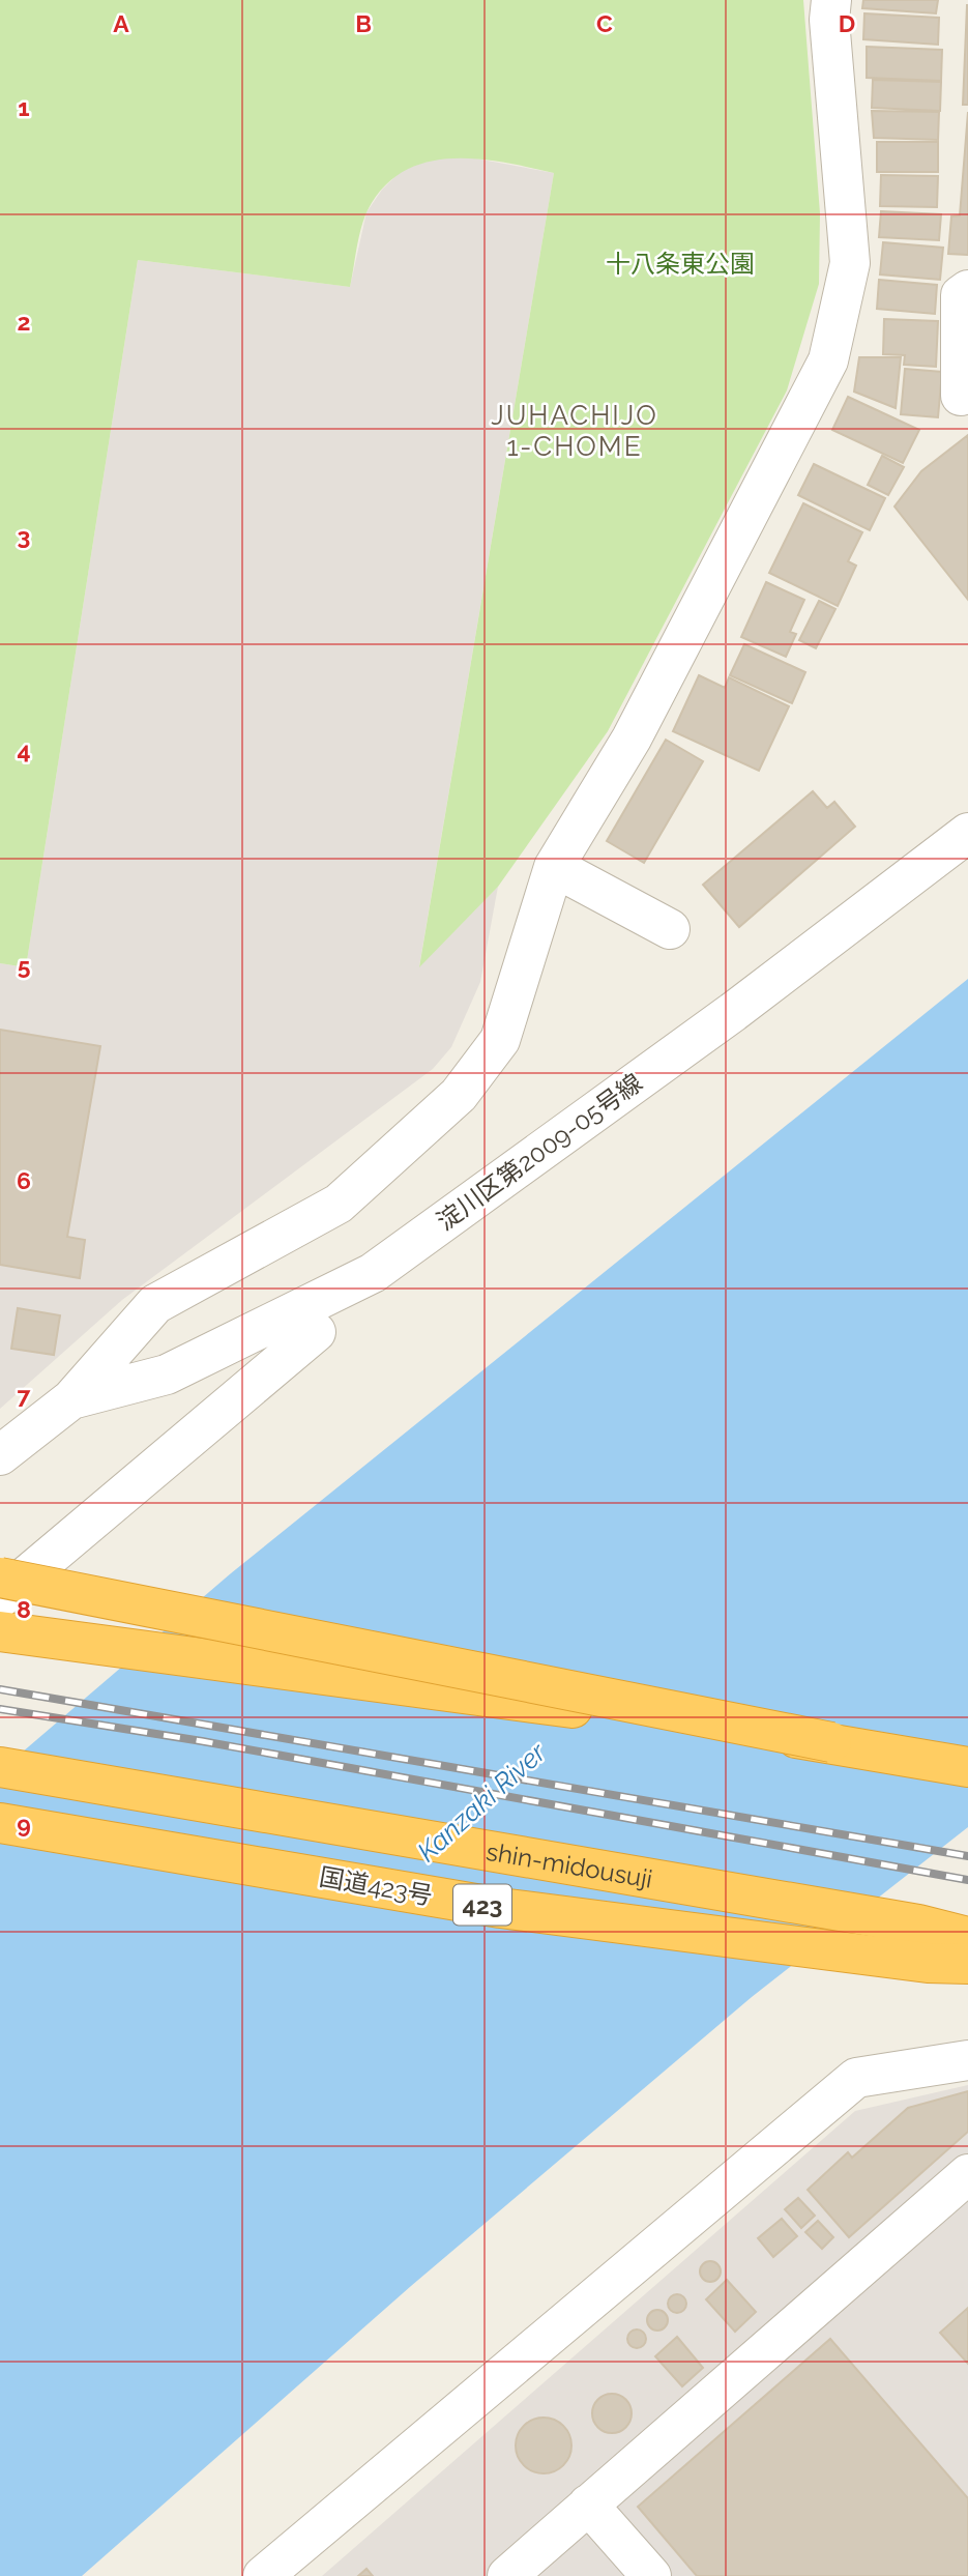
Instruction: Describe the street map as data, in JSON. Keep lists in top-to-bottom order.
{
  "streets": {
    "highway": ["shin-midousuji", "国道423号", "423"],
    "street": ["淀川区第2009-05号線"]
  },
  "districts": ["JUHACHIJO 1-CHOME"],
  "water": ["Kanzaki River"],
  "parks": ["十八条東公園"],
  "grid": {
    "columns": [
      "A",
      "B",
      "C",
      "D"
    ],
    "rows": [
      "1",
      "2",
      "3",
      "4",
      "5",
      "6",
      "7",
      "8",
      "9"
    ]
  }
}
